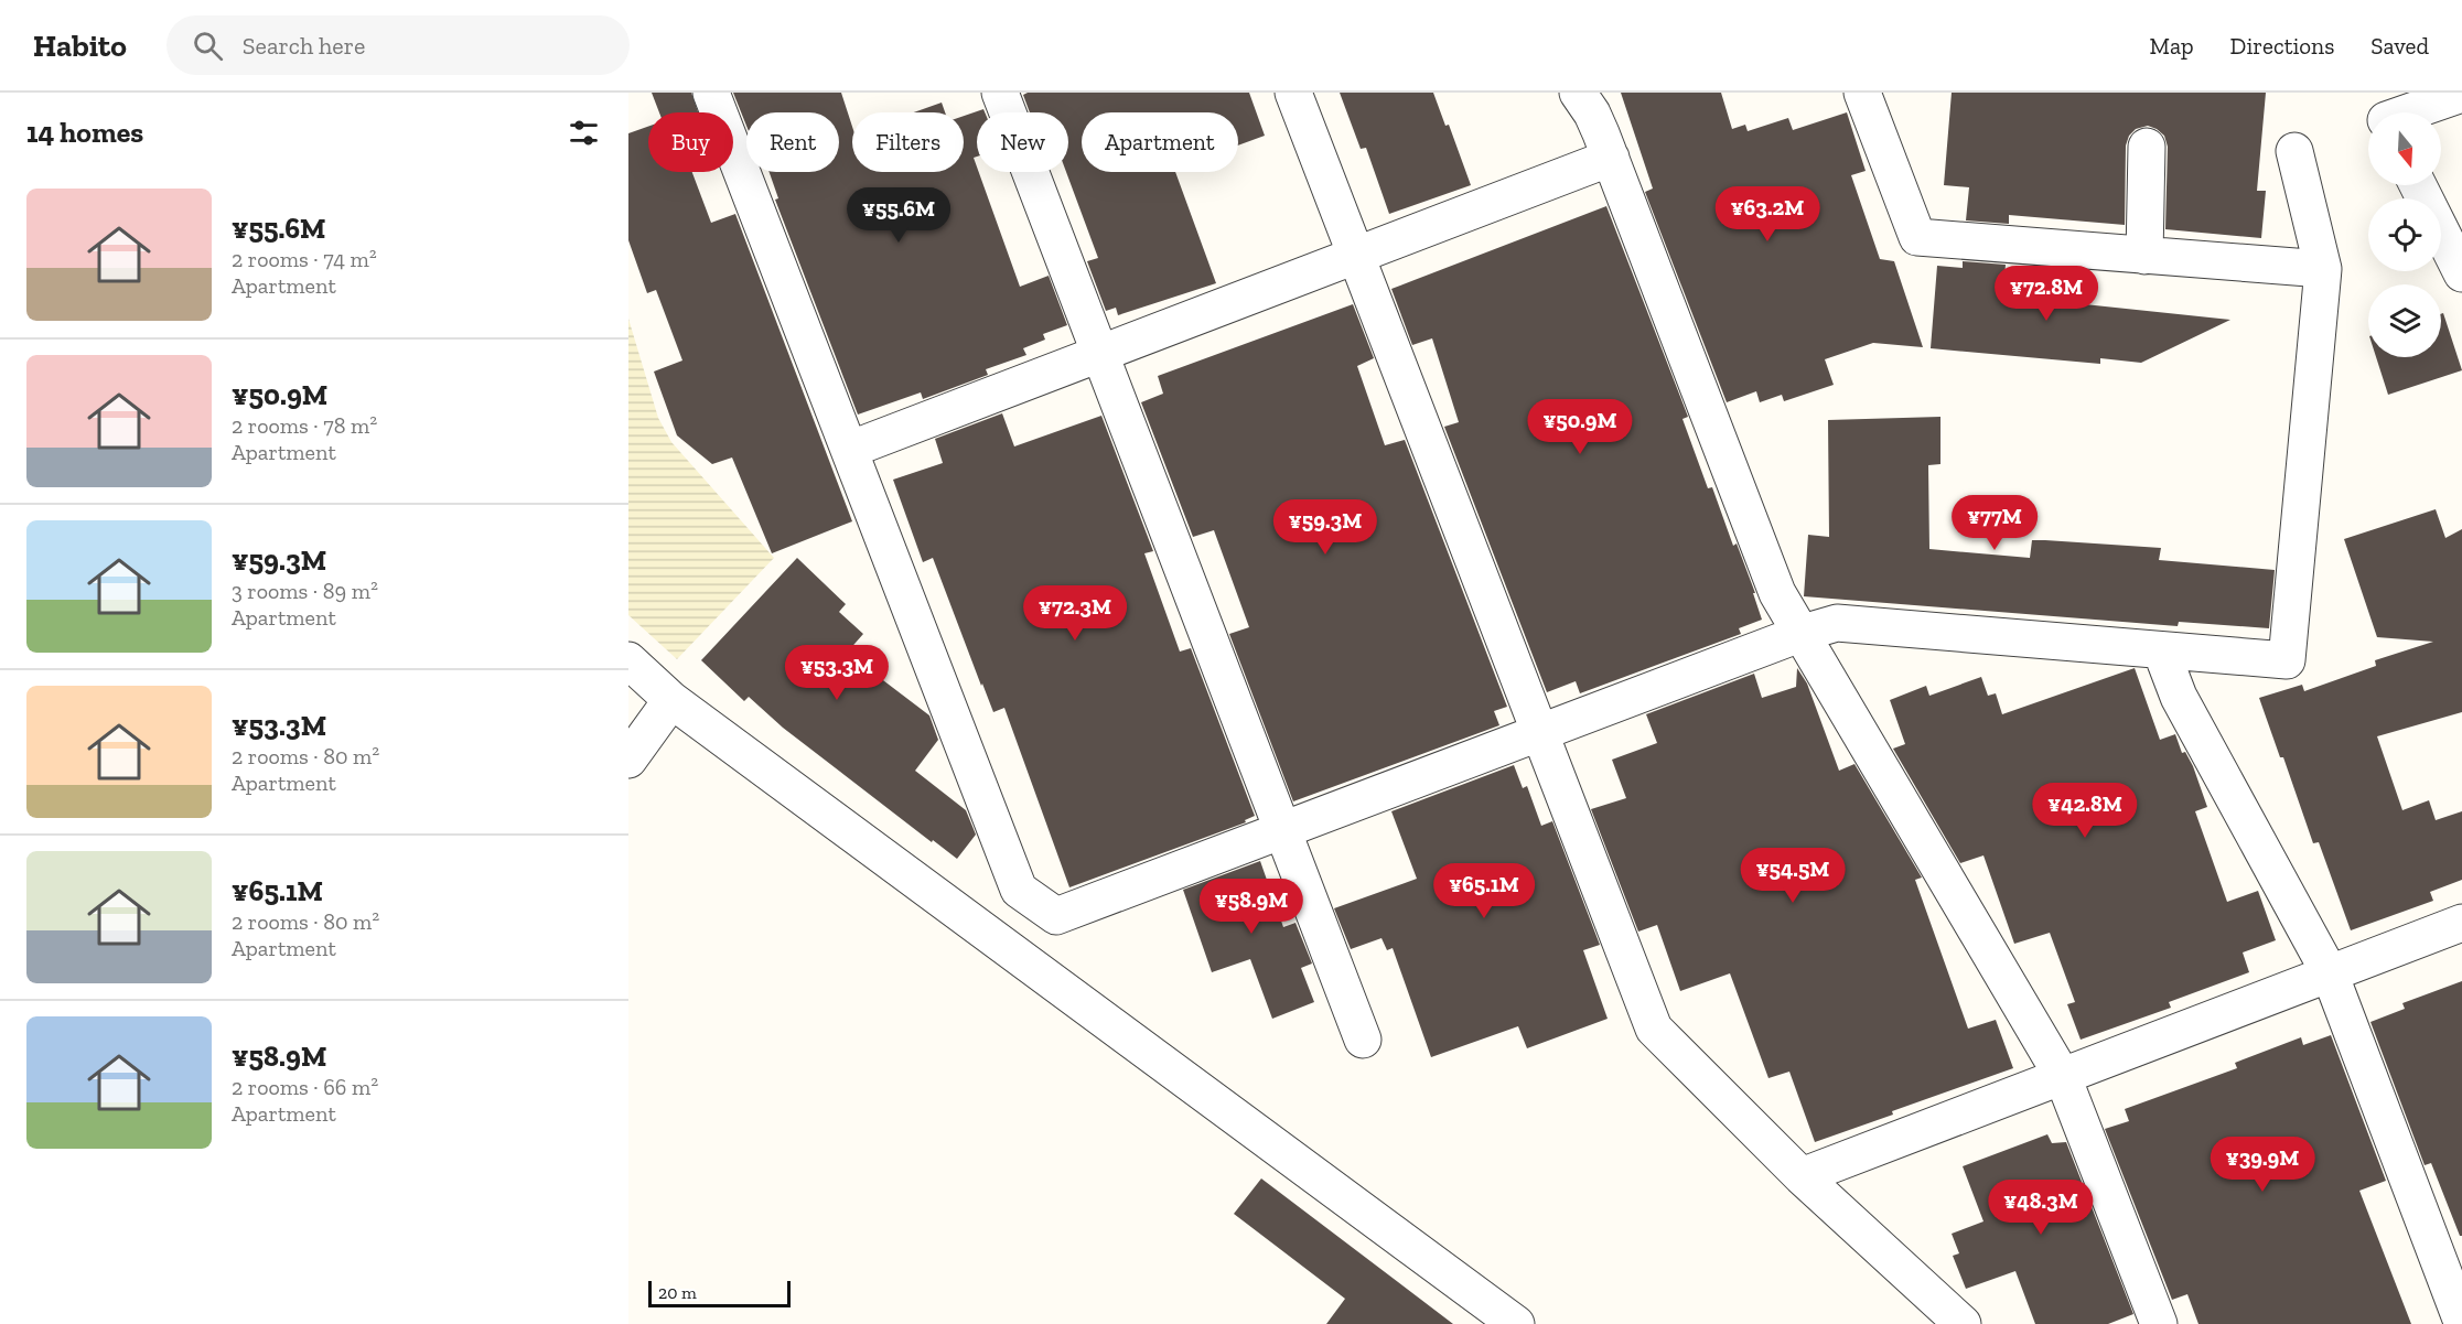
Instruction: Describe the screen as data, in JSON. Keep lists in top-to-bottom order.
{
  "scale_bar": "20 m",
  "north": "bottom",
  "page": {
    "header": "Habito",
    "search": "Search here",
    "nav": ["Map", "Directions", "Saved"],
    "heading": "14 homes",
    "chip": [
      "Buy",
      "Rent",
      "Filters",
      "New",
      "Apartment"
    ],
    "list": [
      {
        "name": "¥55.6M",
        "note": "2 rooms · 74 m² · Apartment"
      },
      {
        "name": "¥50.9M",
        "note": "2 rooms · 78 m² · Apartment"
      },
      {
        "name": "¥59.3M",
        "note": "3 rooms · 89 m² · Apartment"
      },
      {
        "name": "¥53.3M",
        "note": "2 rooms · 80 m² · Apartment"
      },
      {
        "name": "¥65.1M",
        "note": "2 rooms · 80 m² · Apartment"
      },
      {
        "name": "¥58.9M",
        "note": "2 rooms · 66 m² · Apartment"
      }
    ],
    "price": [
      "¥63.2M",
      "¥55.6M",
      "¥72.8M",
      "¥50.9M",
      "¥77M",
      "¥59.3M",
      "¥72.3M",
      "¥53.3M",
      "¥42.8M",
      "¥54.5M",
      "¥65.1M",
      "¥58.9M",
      "¥39.9M",
      "¥48.3M"
    ],
    "scale": "20 m"
  }
}
